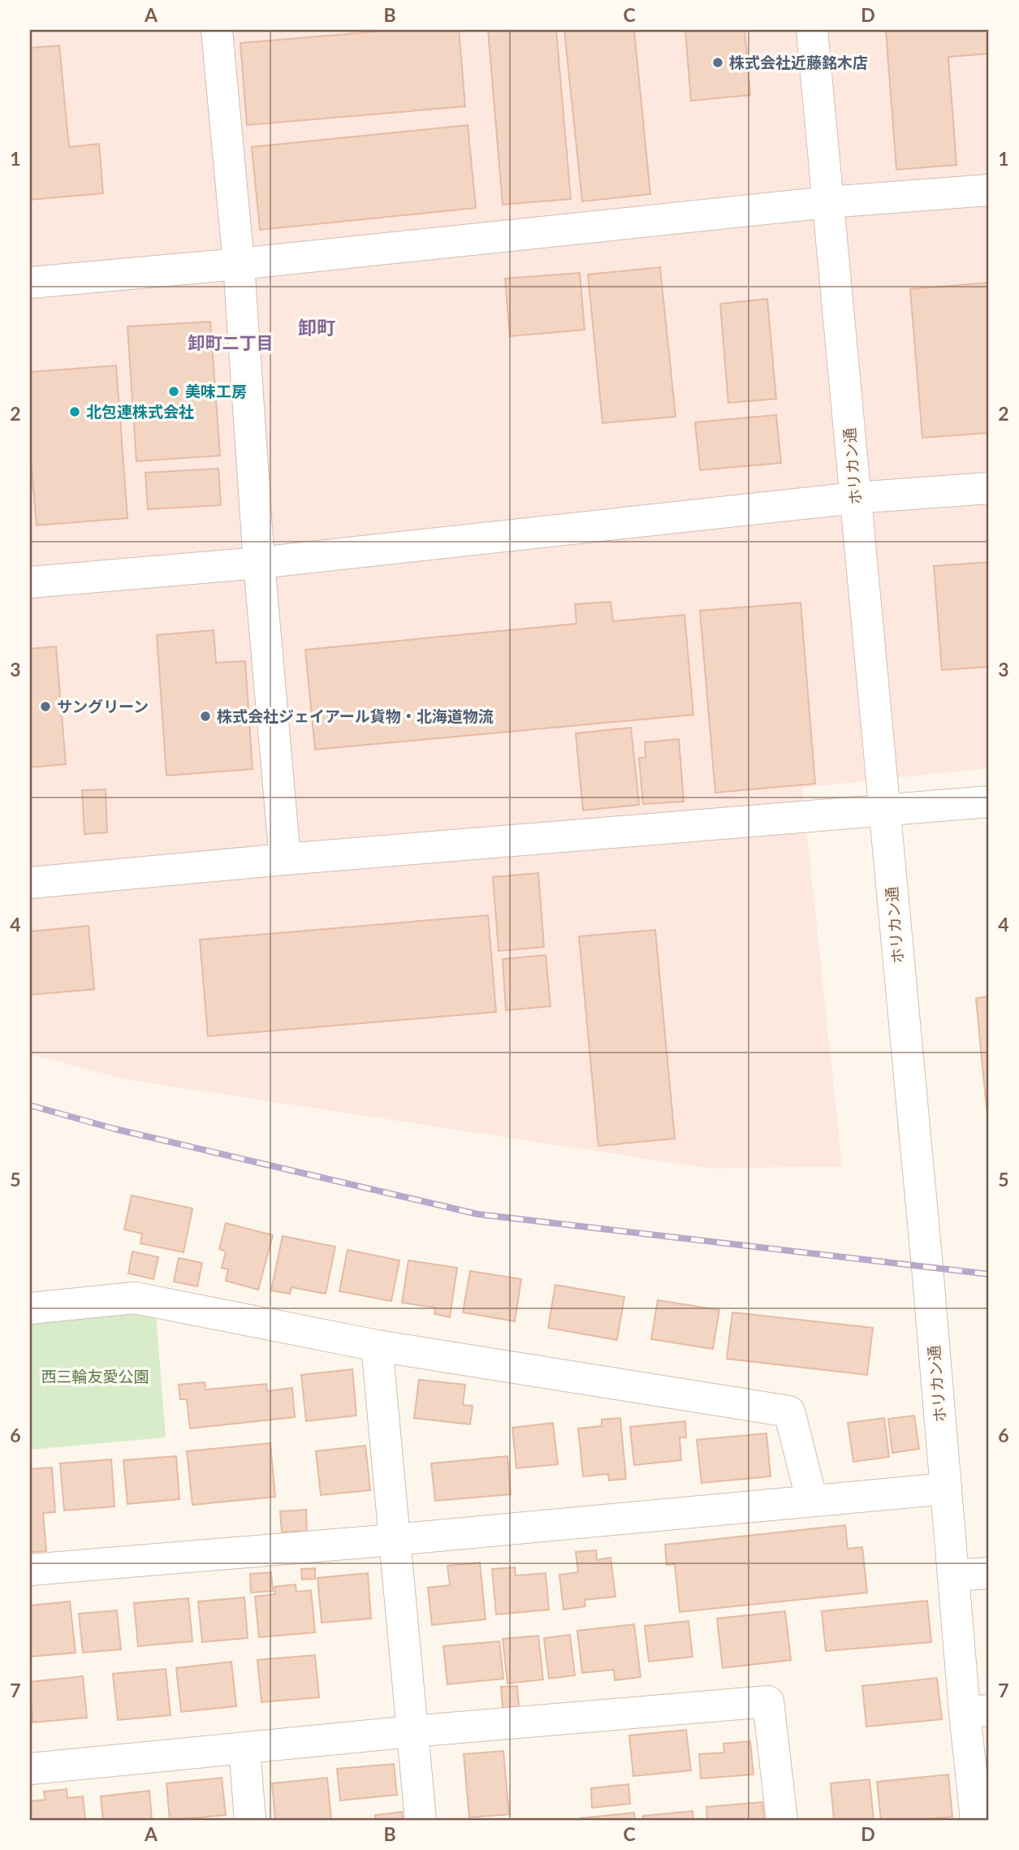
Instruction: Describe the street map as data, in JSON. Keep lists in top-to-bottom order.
{
  "streets": {
    "street": ["ホリカン通"]
  },
  "districts": ["卸町", "卸町二丁目"],
  "parks": ["西三輪友愛公園"],
  "places": [
    "株式会社近藤銘木店",
    "美味工房",
    "北包連株式会社",
    "サングリーン",
    "株式会社ジェイアール貨物・北海道物流"
  ],
  "grid": {
    "columns": [
      "A",
      "B",
      "C",
      "D"
    ],
    "rows": [
      "1",
      "2",
      "3",
      "4",
      "5",
      "6",
      "7"
    ]
  }
}
